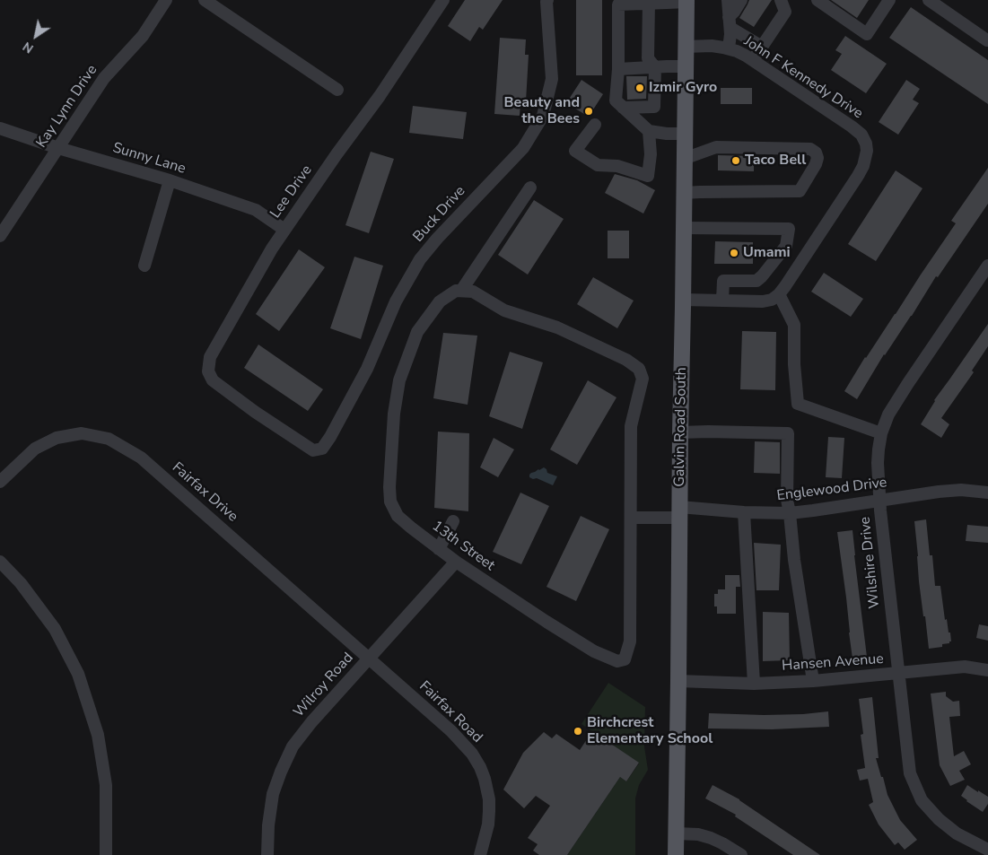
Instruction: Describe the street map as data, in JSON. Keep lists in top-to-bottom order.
{
  "streets": {
    "main road": ["Galvin Road South"],
    "street": [
      "John F Kennedy Drive",
      "Kay Lynn Drive",
      "Sunny Lane",
      "Lee Drive",
      "Buck Drive",
      "Englewood Drive",
      "Fairfax Drive",
      "13th Street",
      "Wilshire Drive",
      "Hansen Avenue",
      "Wilroy Road",
      "Fairfax Road"
    ]
  },
  "crossings": [
    ["John F Kennedy Drive", "Galvin Road South"],
    ["Kay Lynn Drive", "Sunny Lane"],
    ["Sunny Lane", "Lee Drive"],
    ["Lee Drive", "Buck Drive"],
    ["Galvin Road South", "Englewood Drive"],
    ["Galvin Road South", "Hansen Avenue"],
    ["Englewood Drive", "13th Street"],
    ["Englewood Drive", "Wilshire Drive"],
    ["Fairfax Drive", "Wilroy Road"],
    ["Fairfax Drive", "Fairfax Road"],
    ["13th Street", "Wilroy Road"],
    ["Wilshire Drive", "Hansen Avenue"],
    ["Wilroy Road", "Fairfax Road"]
  ],
  "places": [
    "Izmir Gyro",
    "Beauty and the Bees",
    "Taco Bell",
    "Umami",
    "Birchcrest Elementary School"
  ],
  "north": "bottom left"
}
